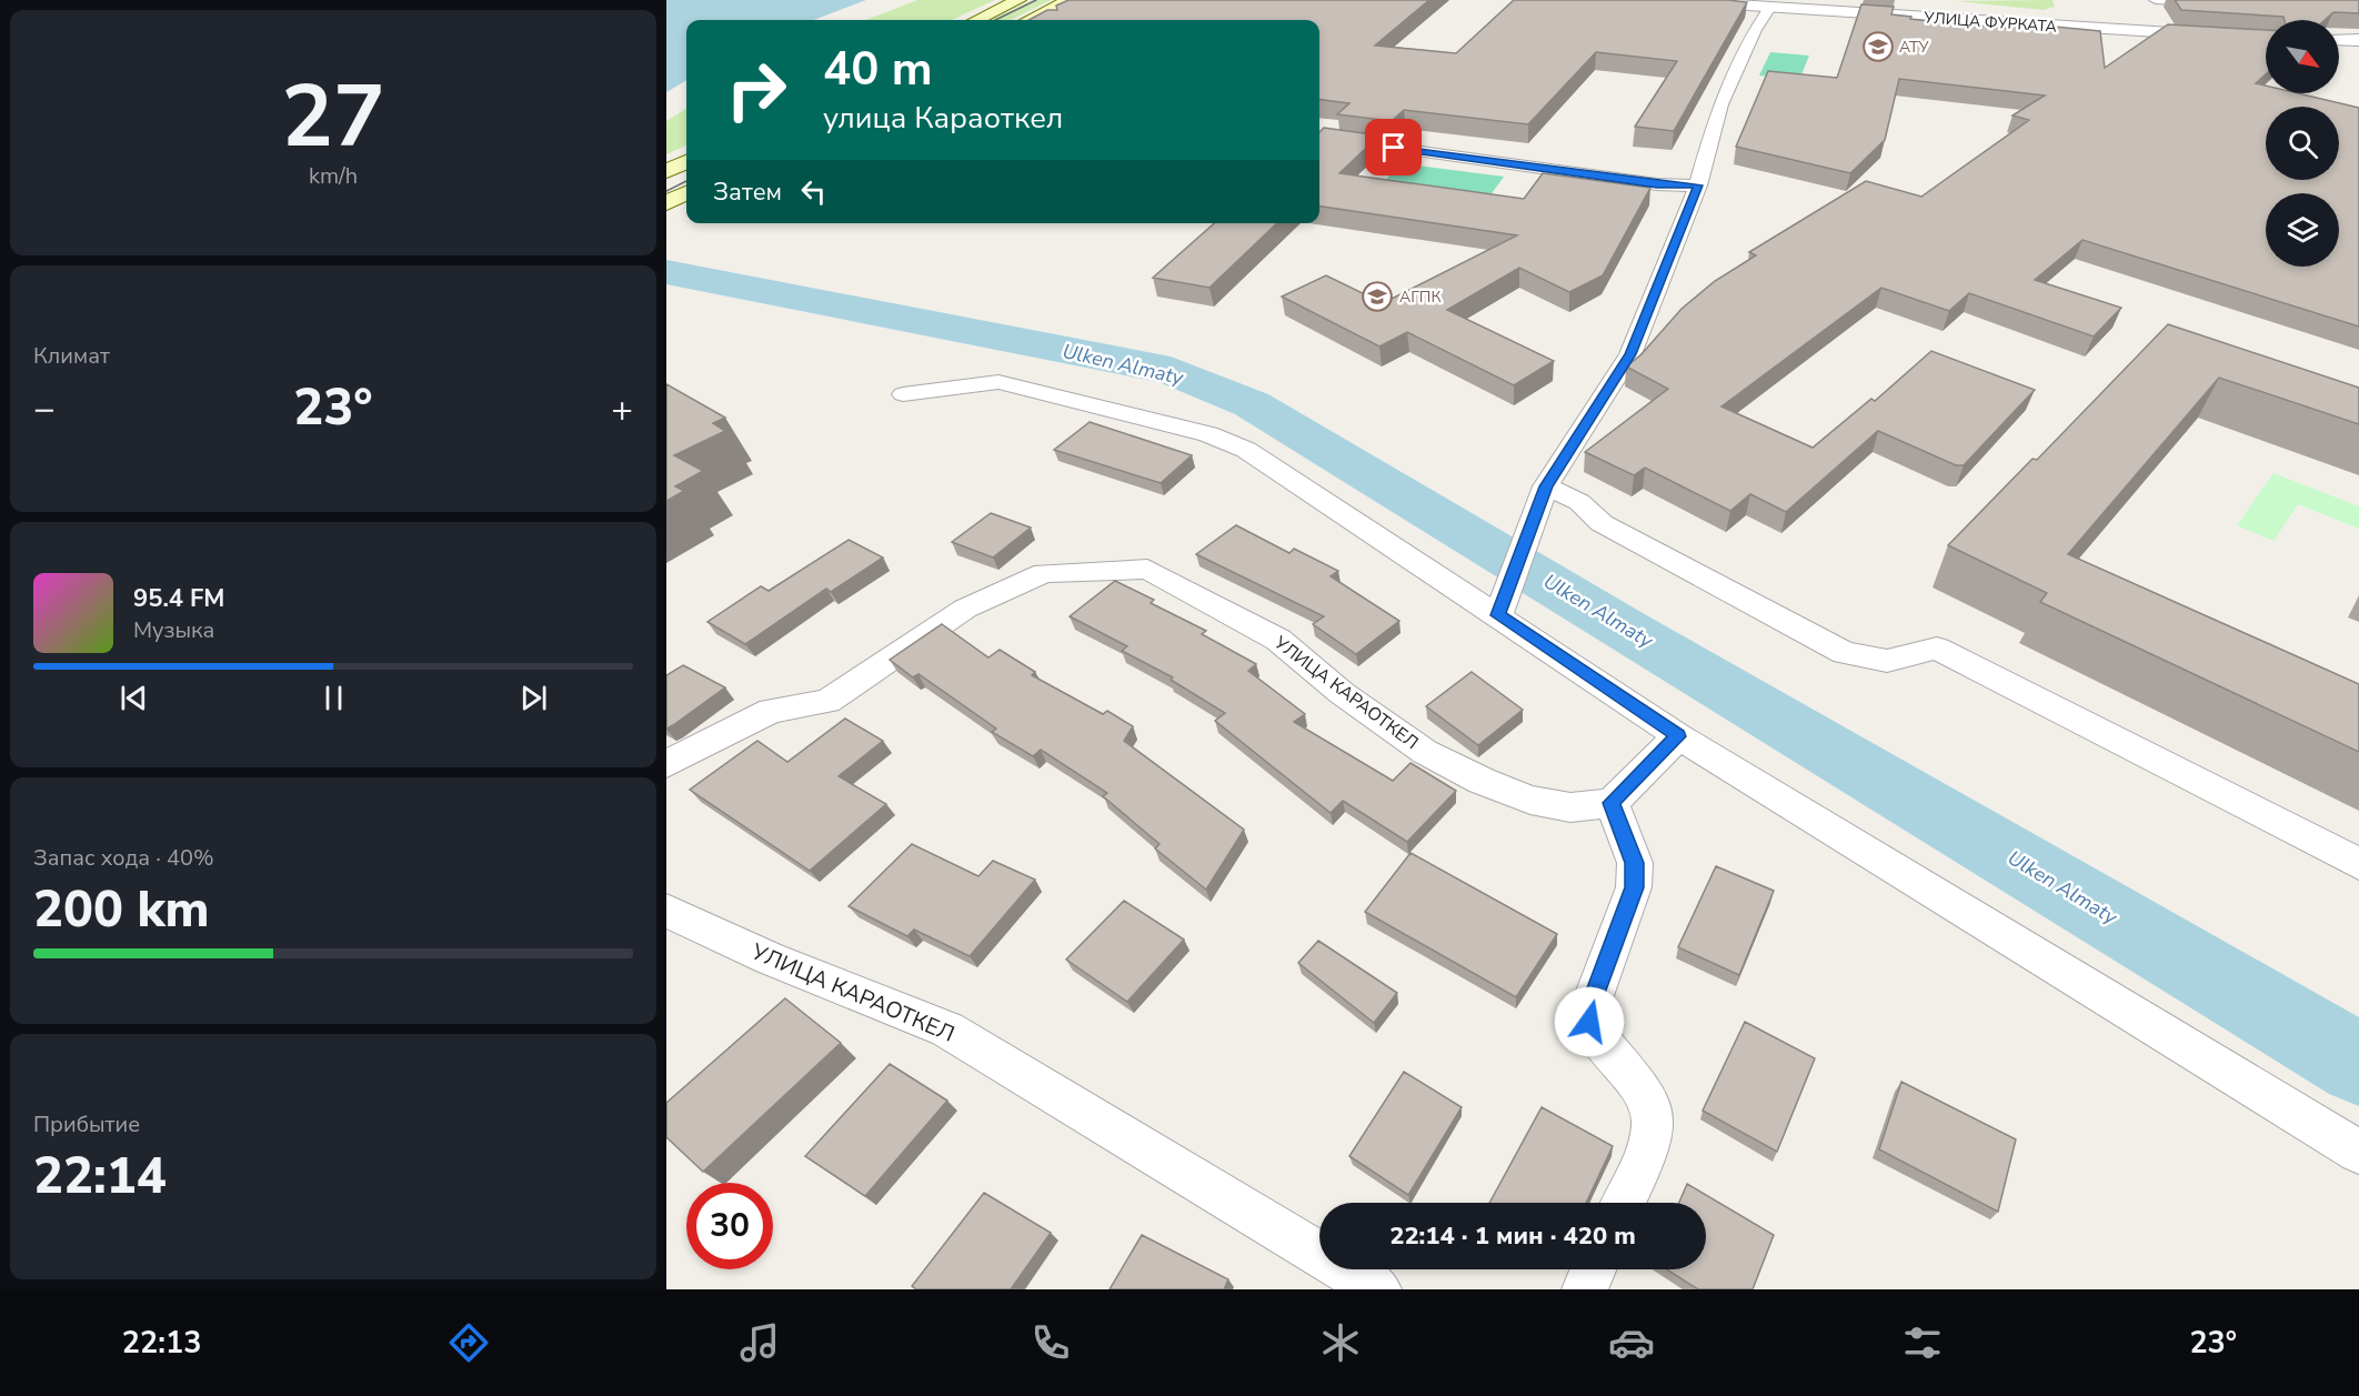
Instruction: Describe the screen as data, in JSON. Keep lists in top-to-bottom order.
{
  "streets": {
    "street": ["УЛИЦА ФУРКАТА", "УЛИЦА КАРАОТКЕЛ"]
  },
  "water": ["Ulken Almaty"],
  "places": {
    "school or university": ["АТУ", "АГПК"]
  },
  "north": "bottom right",
  "page": {
    "tile": [
      ["27", "km/h"],
      "Климат",
      ["Запас хода · 40%", "200 km"],
      ["Прибытие", "22:14"]
    ],
    "turn": ["40 m", "улица Караоткел"],
    "then": "Затем",
    "heat": ["−", "23°", "+"],
    "song": ["95.4 FM", "Музыка"],
    "limit": "30",
    "trip": "22:14 · 1 мин · 420 m",
    "tabs": ["22:13", "23°"]
  }
}
